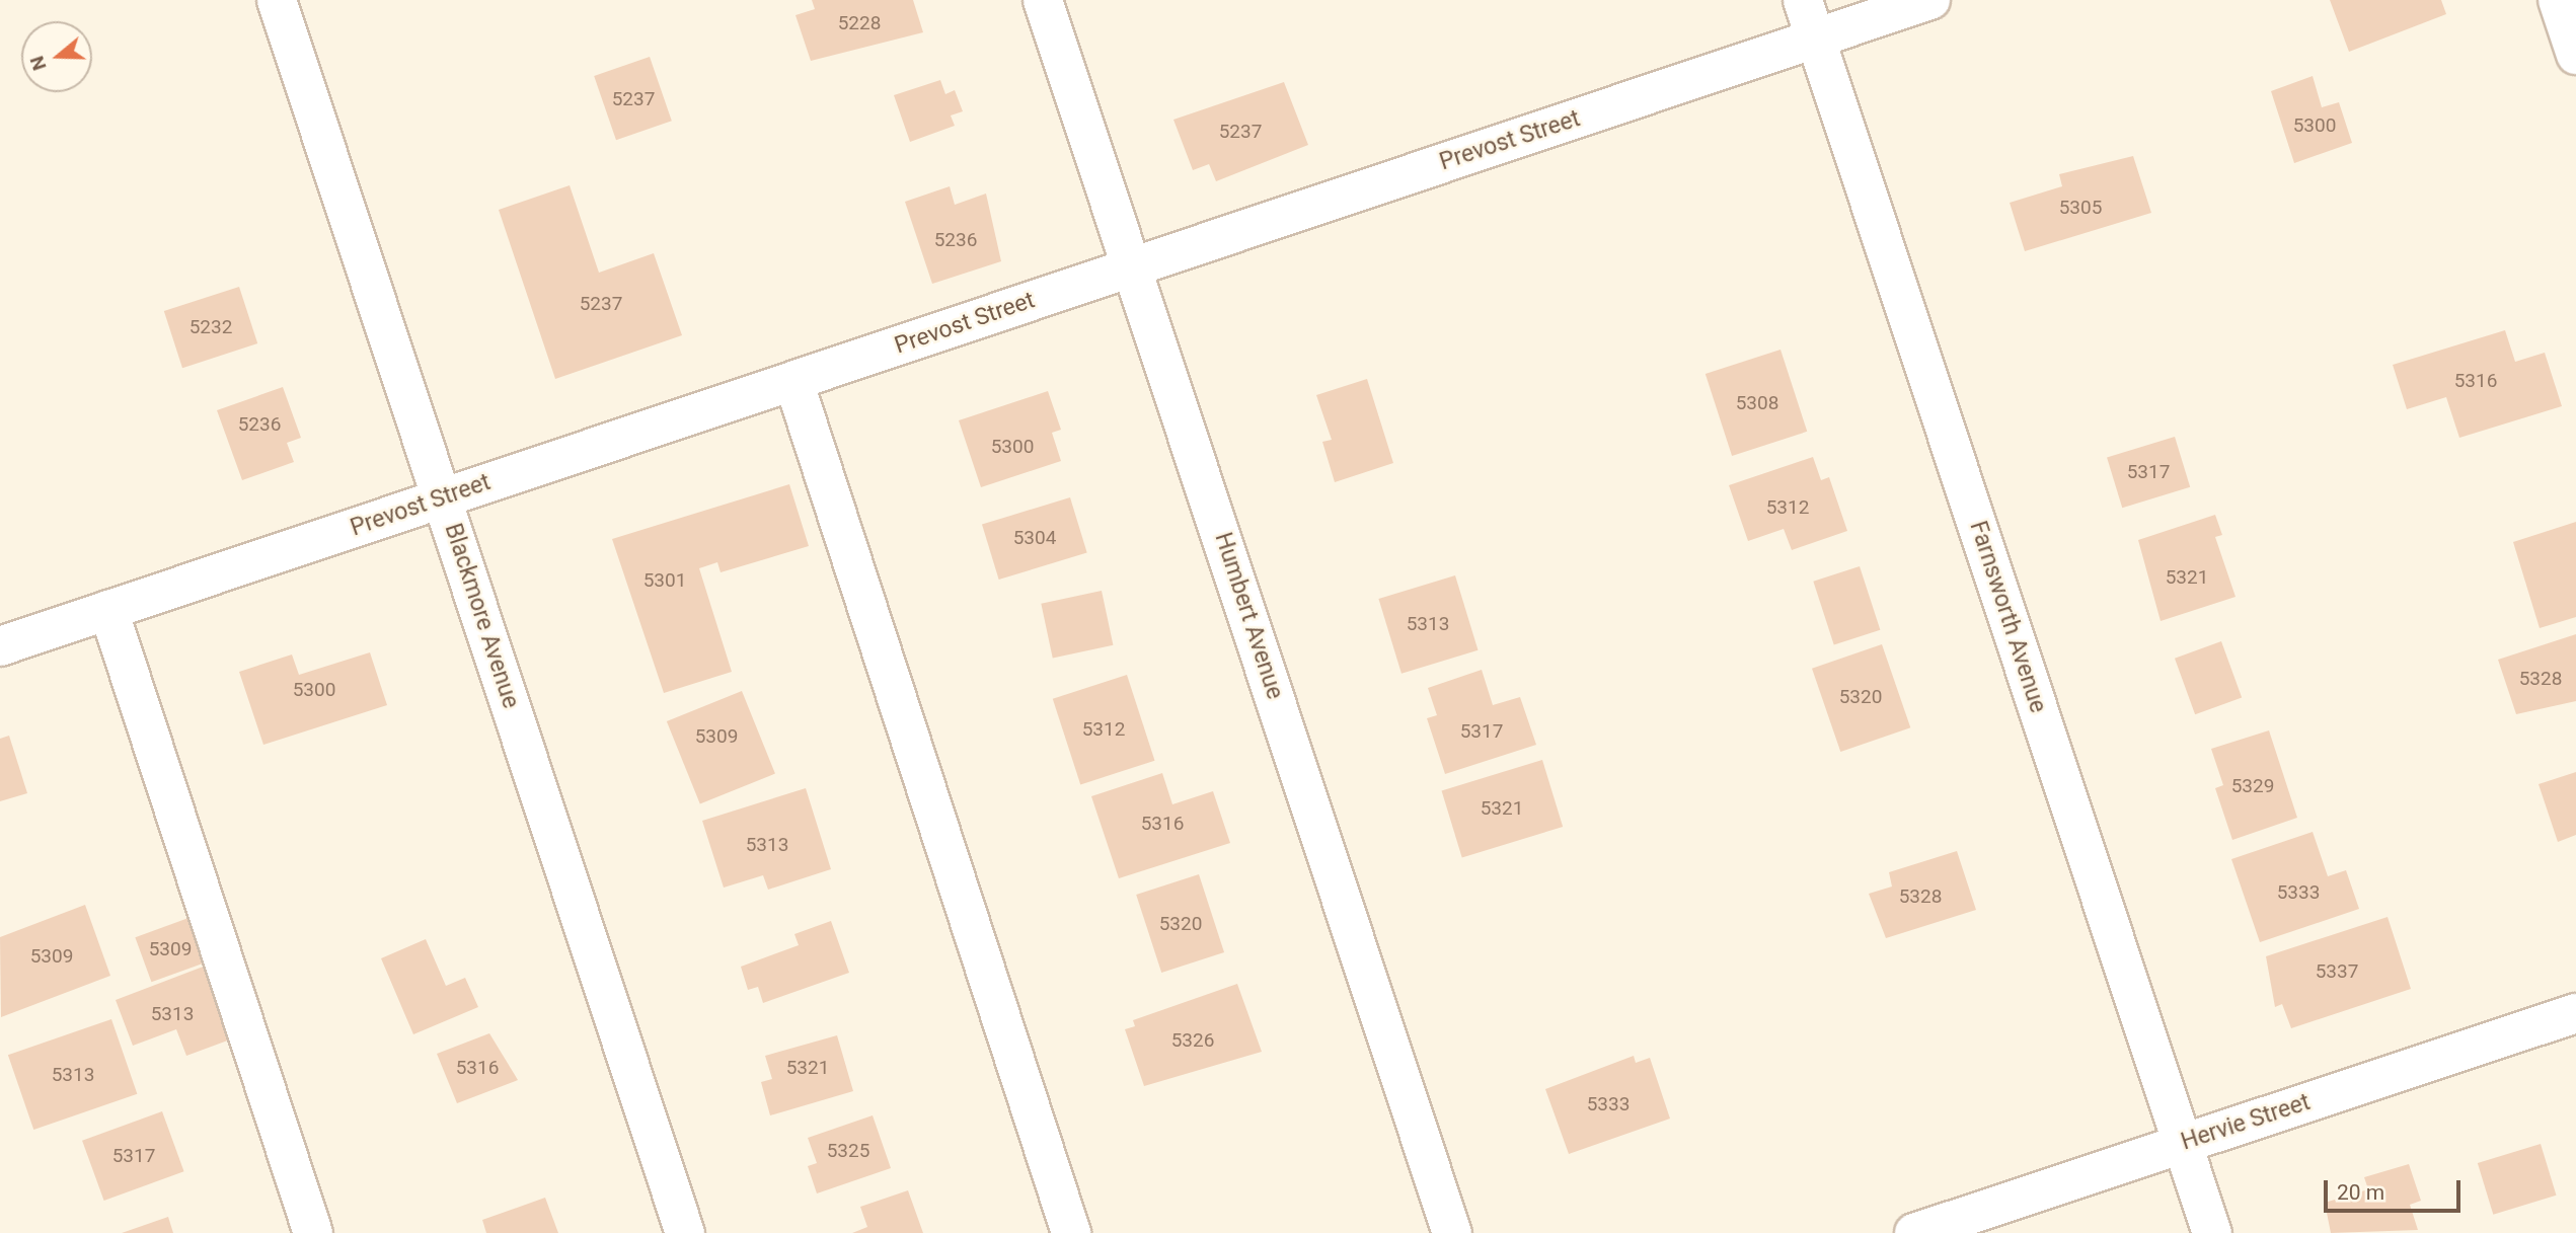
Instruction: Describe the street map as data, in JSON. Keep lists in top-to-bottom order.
{
  "streets": {
    "street": [
      "Prevost Street",
      "Blackmore Avenue",
      "Humbert Avenue",
      "Farnsworth Avenue",
      "Hervie Street"
    ]
  },
  "crossings": [
    ["Prevost Street", "Blackmore Avenue"],
    ["Prevost Street", "Humbert Avenue"],
    ["Prevost Street", "Farnsworth Avenue"],
    ["Farnsworth Avenue", "Hervie Street"]
  ],
  "house_numbers": [
    "5228",
    "5237",
    "5300",
    "5237",
    "5305",
    "5236",
    "5237",
    "5232",
    "5316",
    "5308",
    "5236",
    "5300",
    "5317",
    "5312",
    "5304",
    "5321",
    "5301",
    "5313",
    "5328",
    "5300",
    "5320",
    "5312",
    "5317",
    "5309",
    "5329",
    "5321",
    "5316",
    "5313",
    "5333",
    "5328",
    "5320",
    "5309",
    "5309",
    "5337",
    "5313",
    "5326",
    "5316",
    "5321",
    "5313",
    "5333",
    "5325",
    "5317"
  ],
  "scale_bar": "20 m",
  "north": "left"
}
